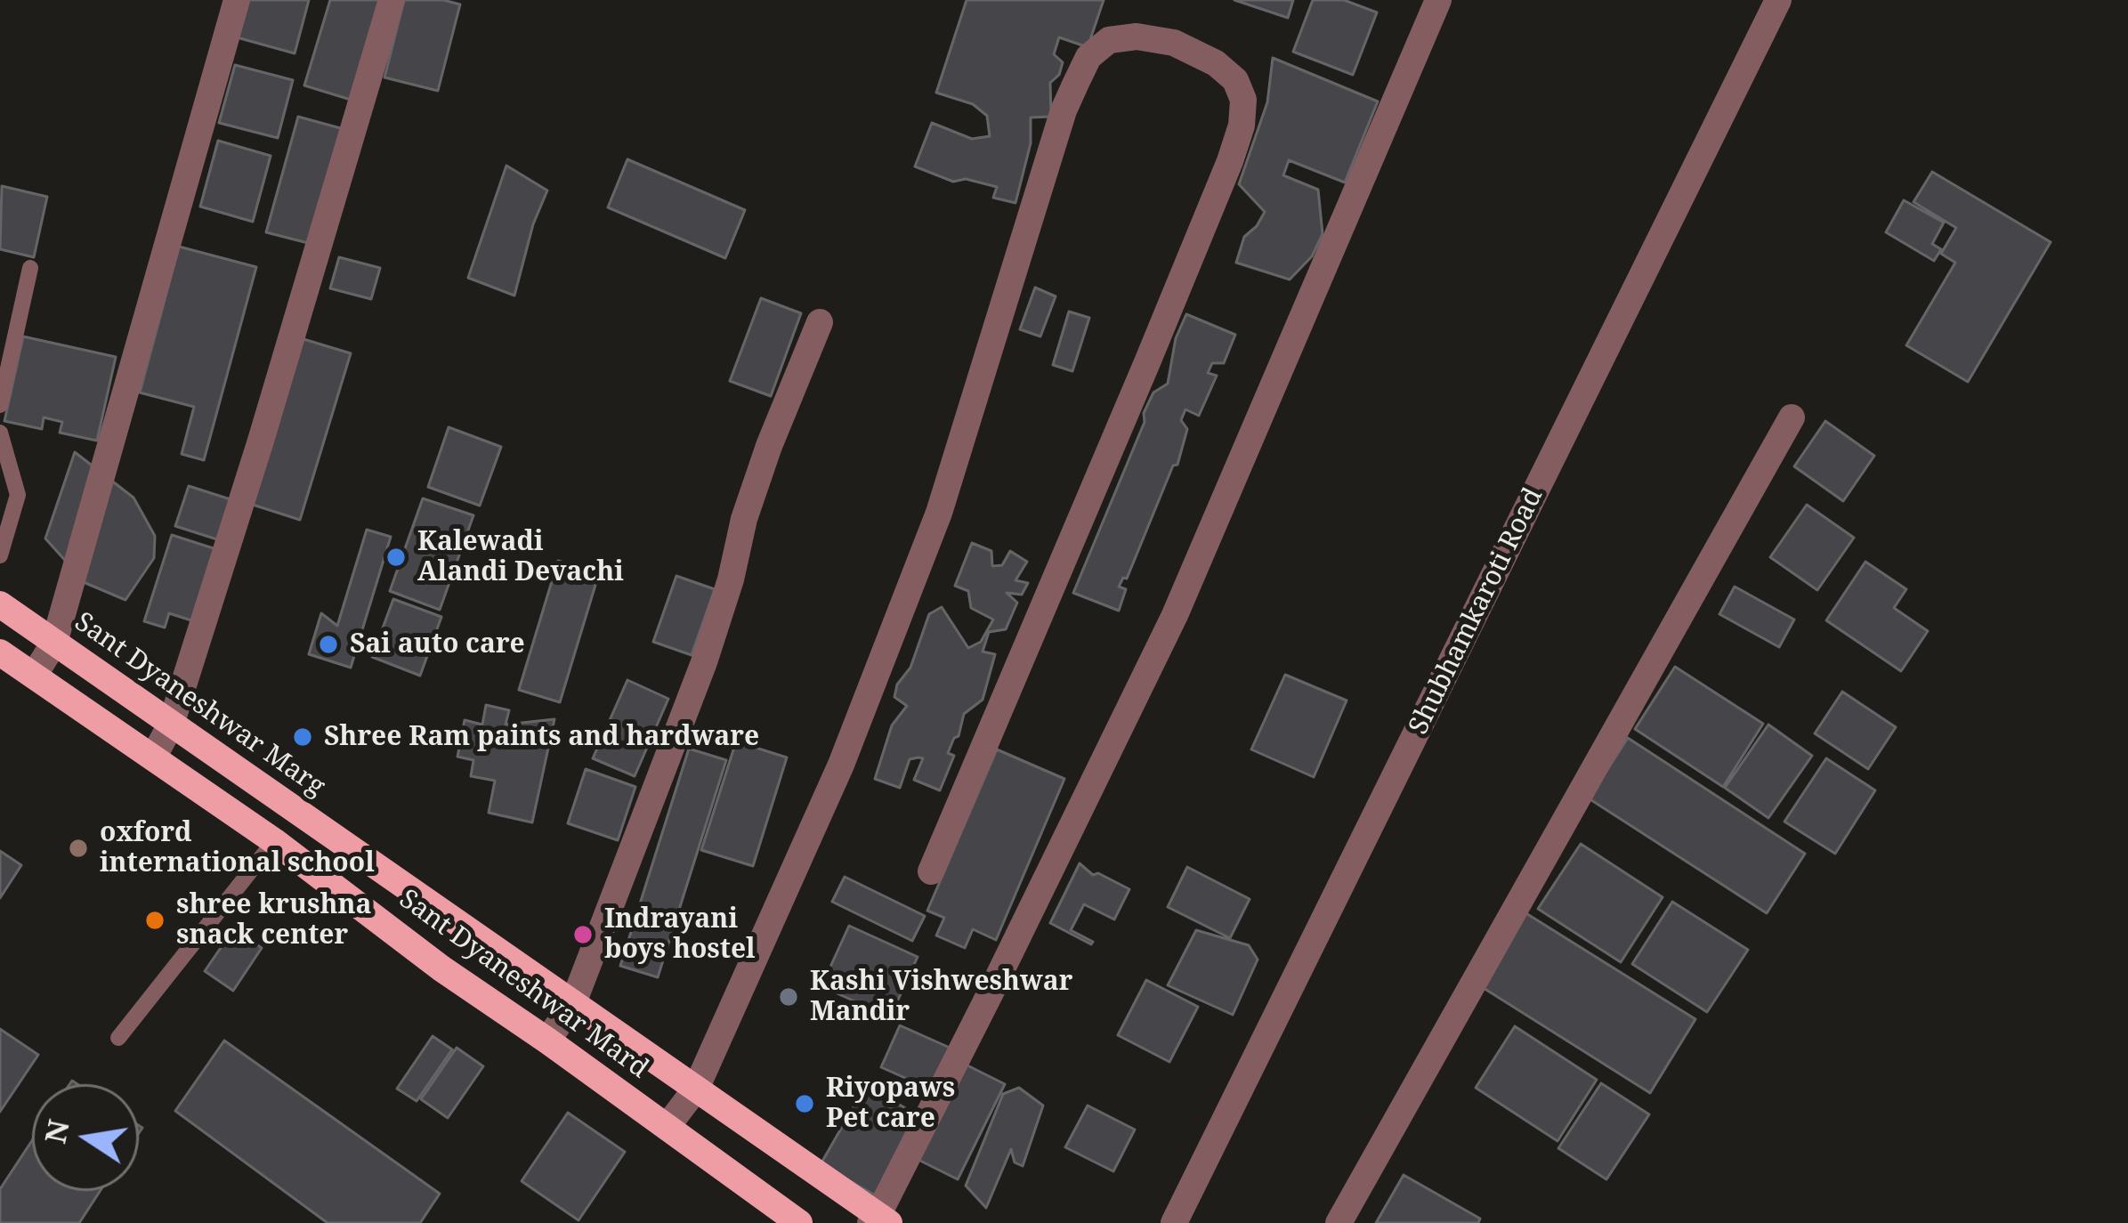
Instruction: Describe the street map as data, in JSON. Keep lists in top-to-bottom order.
{
  "streets": {
    "main road": ["Sant Dyaneshwar Marg", "Sant Dyaneshwar Mard"],
    "street": ["Shubhamkaroti Road"]
  },
  "places": [
    "Kalewadi Alandi Devachi",
    "Sai auto care",
    "Shree Ram paints and hardware",
    "oxford international school",
    "shree krushna snack center",
    "Indrayani boys hostel",
    "Kashi Vishweshwar Mandir",
    "Riyopaws Pet care"
  ],
  "north": "left"
}
